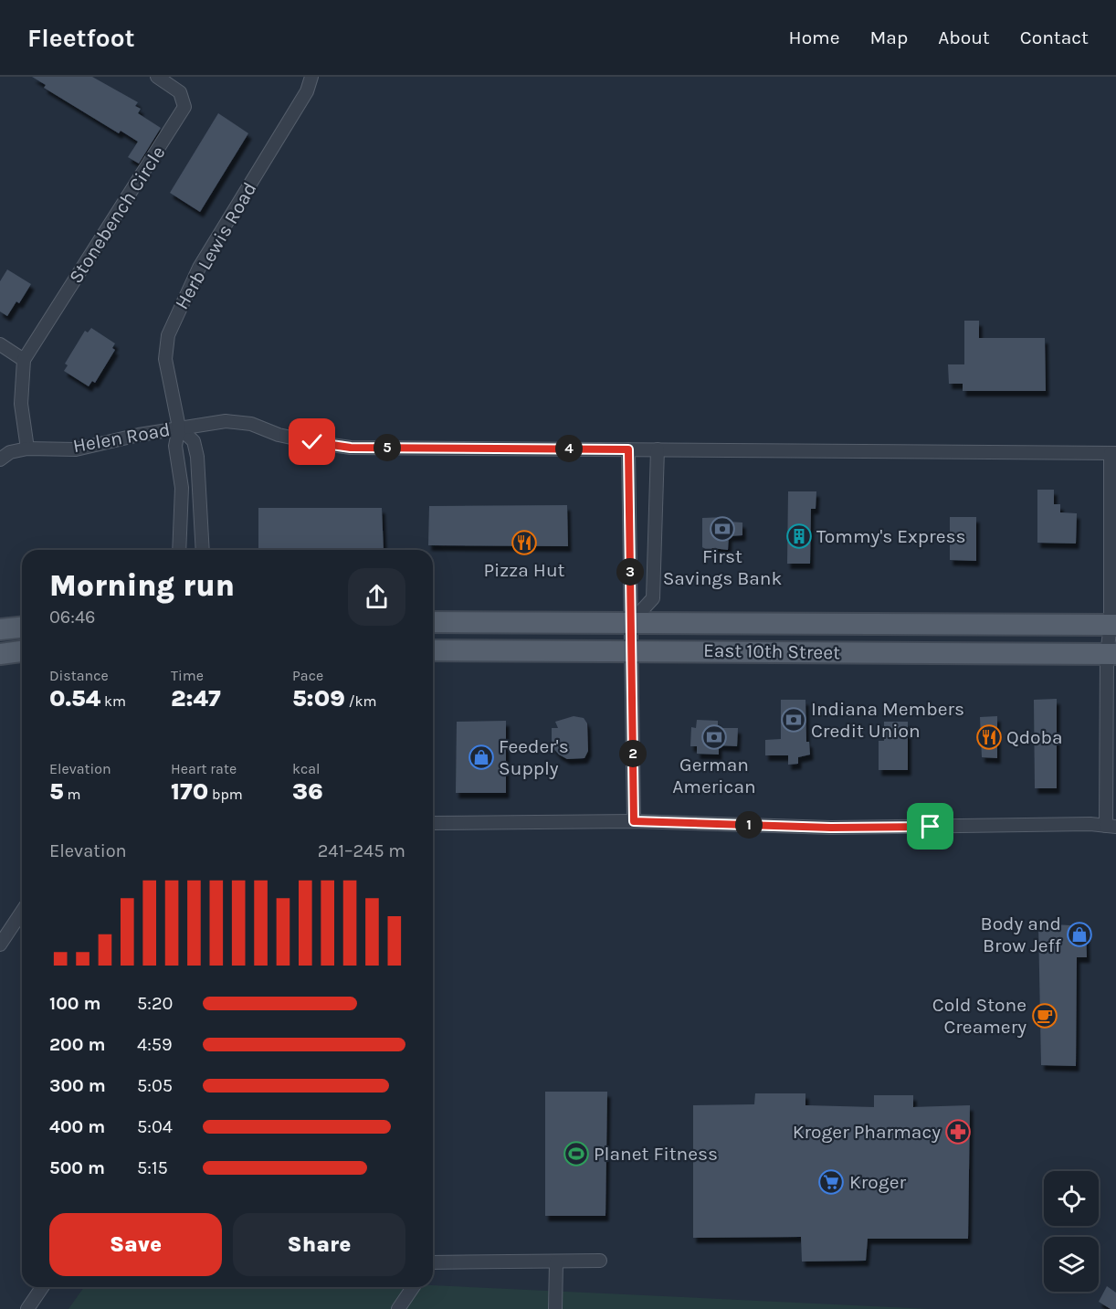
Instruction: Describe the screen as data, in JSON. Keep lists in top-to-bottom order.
{
  "streets": {
    "main road": ["East 10th Street"],
    "street": ["Stonebench Circle", "Herb Lewis Road", "Helen Road"]
  },
  "crossings": [
    ["Stonebench Circle", "Helen Road"],
    ["Herb Lewis Road", "Helen Road"]
  ],
  "places": {
    "bank": ["First Savings Bank", "Indiana Members Credit Union", "German American"],
    "building": ["Tommy's Express"],
    "restaurant": ["Pizza Hut", "Qdoba"],
    "shop": ["Feeder's Supply", "Body and Brow Jeff"],
    "cafe": ["Cold Stone Creamery"],
    "pharmacy": ["Kroger Pharmacy"],
    "sports": ["Planet Fitness"],
    "supermarket": ["Kroger"]
  },
  "page": {
    "header": "Fleetfoot",
    "nav": [
      "Home",
      "Map",
      "About",
      "Contact"
    ],
    "pins": [
      "5",
      "4",
      "3",
      "2",
      "1"
    ],
    "heading": ["Morning run", "06:46"],
    "stats": [
      ["Distance", "0.54 km"],
      ["Time", "2:47"],
      ["Pace", "5:09 /km"],
      ["Elevation", "5 m"],
      ["Heart rate", "170 bpm"],
      ["kcal", "36"]
    ],
    "chart": ["Elevation", "241–245 m"],
    "list": [
      {
        "name": "100 m",
        "note": "5:20"
      },
      {
        "name": "200 m",
        "note": "4:59"
      },
      {
        "name": "300 m",
        "note": "5:05"
      },
      {
        "name": "400 m",
        "note": "5:04"
      },
      {
        "name": "500 m",
        "note": "5:15"
      }
    ],
    "buttons": ["Save", "Share"]
  }
}
